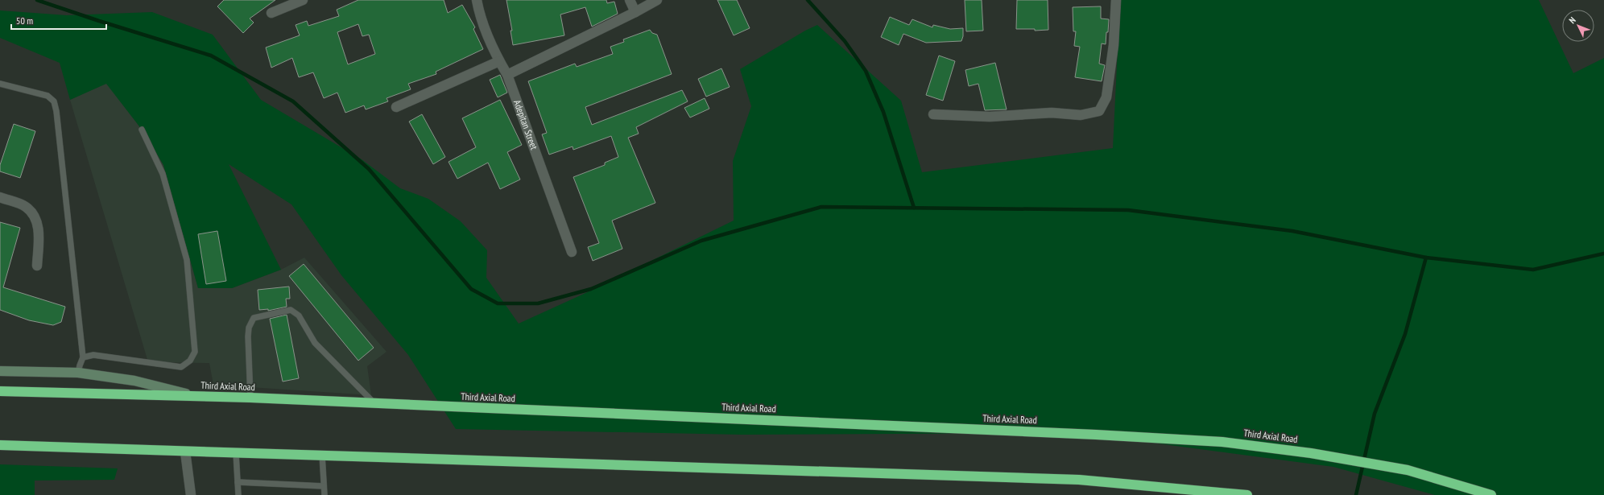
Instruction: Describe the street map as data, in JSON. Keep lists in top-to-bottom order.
{
  "streets": {
    "highway": ["Third Axial Road"],
    "street": ["Adepitan Street"]
  },
  "scale_bar": "50 m",
  "north": "top left"
}
